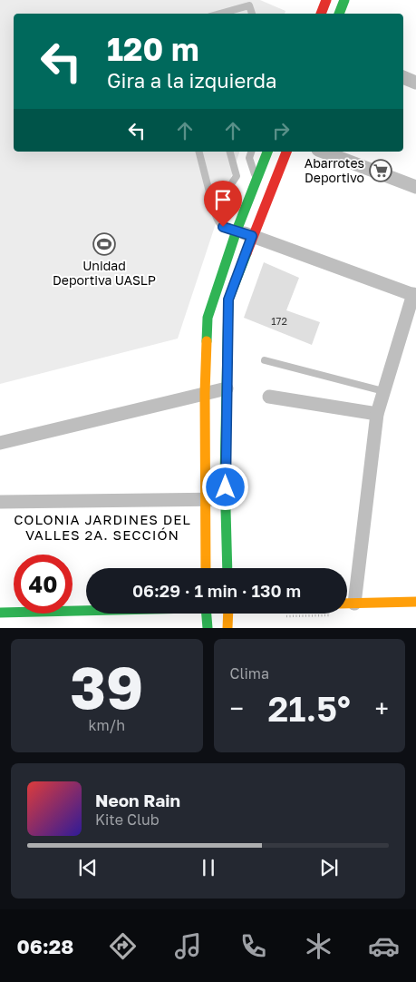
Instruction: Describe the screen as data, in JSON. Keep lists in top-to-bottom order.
{
  "districts": ["COLONIA JARDINES DEL VALLES 2A. SECCIÓN"],
  "places": {
    "supermarket": ["Abarrotes Deportivo"],
    "sports": ["Unidad Deportiva UASLP"]
  },
  "house_numbers": ["172"],
  "page": {
    "turn": ["120 m", "Gira a la izquierda"],
    "limit": "40",
    "trip": "06:29 · 1 min · 130 m",
    "tile": [
      ["39", "km/h"],
      "Clima"
    ],
    "heat": ["−", "21.5°", "+"],
    "song": ["Neon Rain", "Kite Club"],
    "tabs": "06:28"
  }
}
